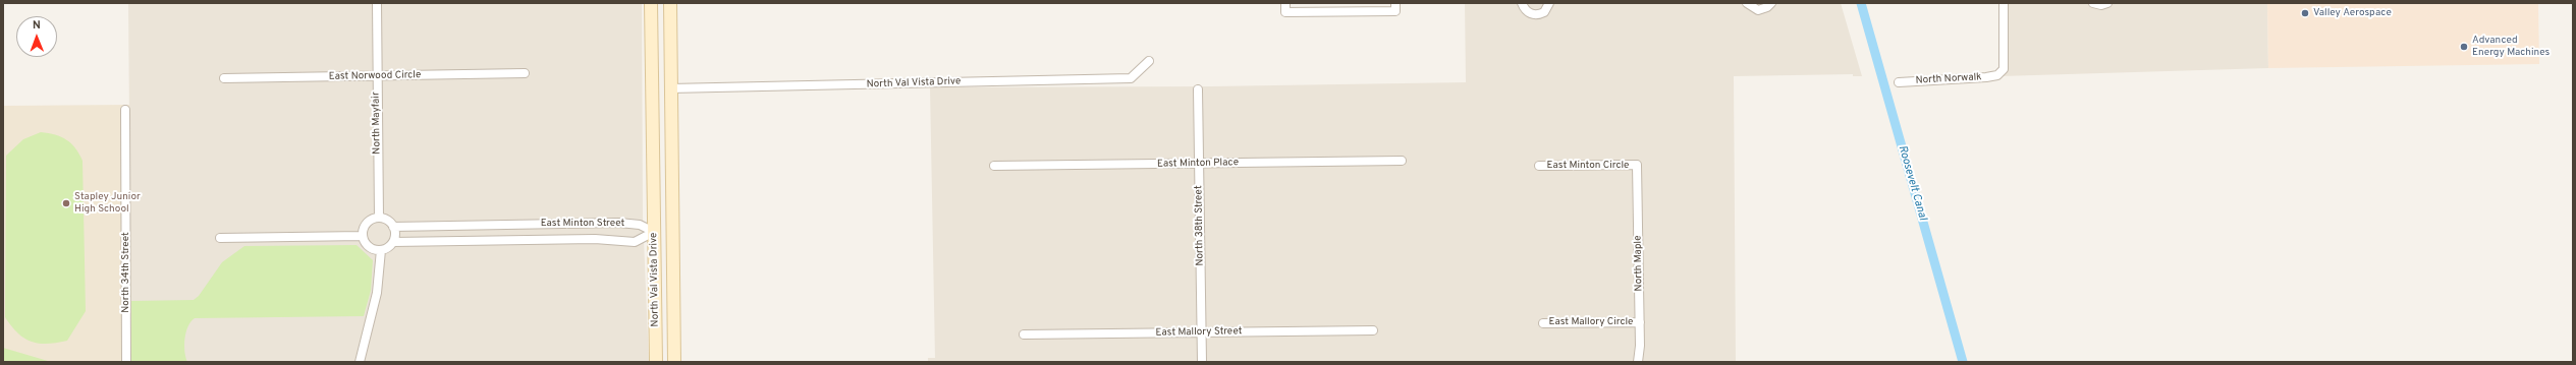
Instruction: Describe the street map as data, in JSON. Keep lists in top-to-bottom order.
{
  "streets": {
    "main road": ["North Val Vista Drive"],
    "street": [
      "East Norwood Circle",
      "North Norwalk",
      "North Mayfair",
      "East Minton Place",
      "East Minton Circle",
      "East Minton Street",
      "North 38th Street",
      "North Maple",
      "North 34th Street",
      "East Mallory Circle",
      "East Mallory Street"
    ]
  },
  "crossings": [
    ["East Norwood Circle", "North Mayfair"],
    ["North Val Vista Drive", "East Minton Street"],
    ["North Mayfair", "East Minton Street"],
    ["East Minton Place", "North 38th Street"],
    ["East Minton Circle", "North Maple"],
    ["North 38th Street", "East Mallory Street"],
    ["North Maple", "East Mallory Circle"]
  ],
  "water": ["Roosevelt Canal"],
  "places": ["Valley Aerospace", "Advanced Energy Machines", "Stapley Junior High School"],
  "north": "top"
}
